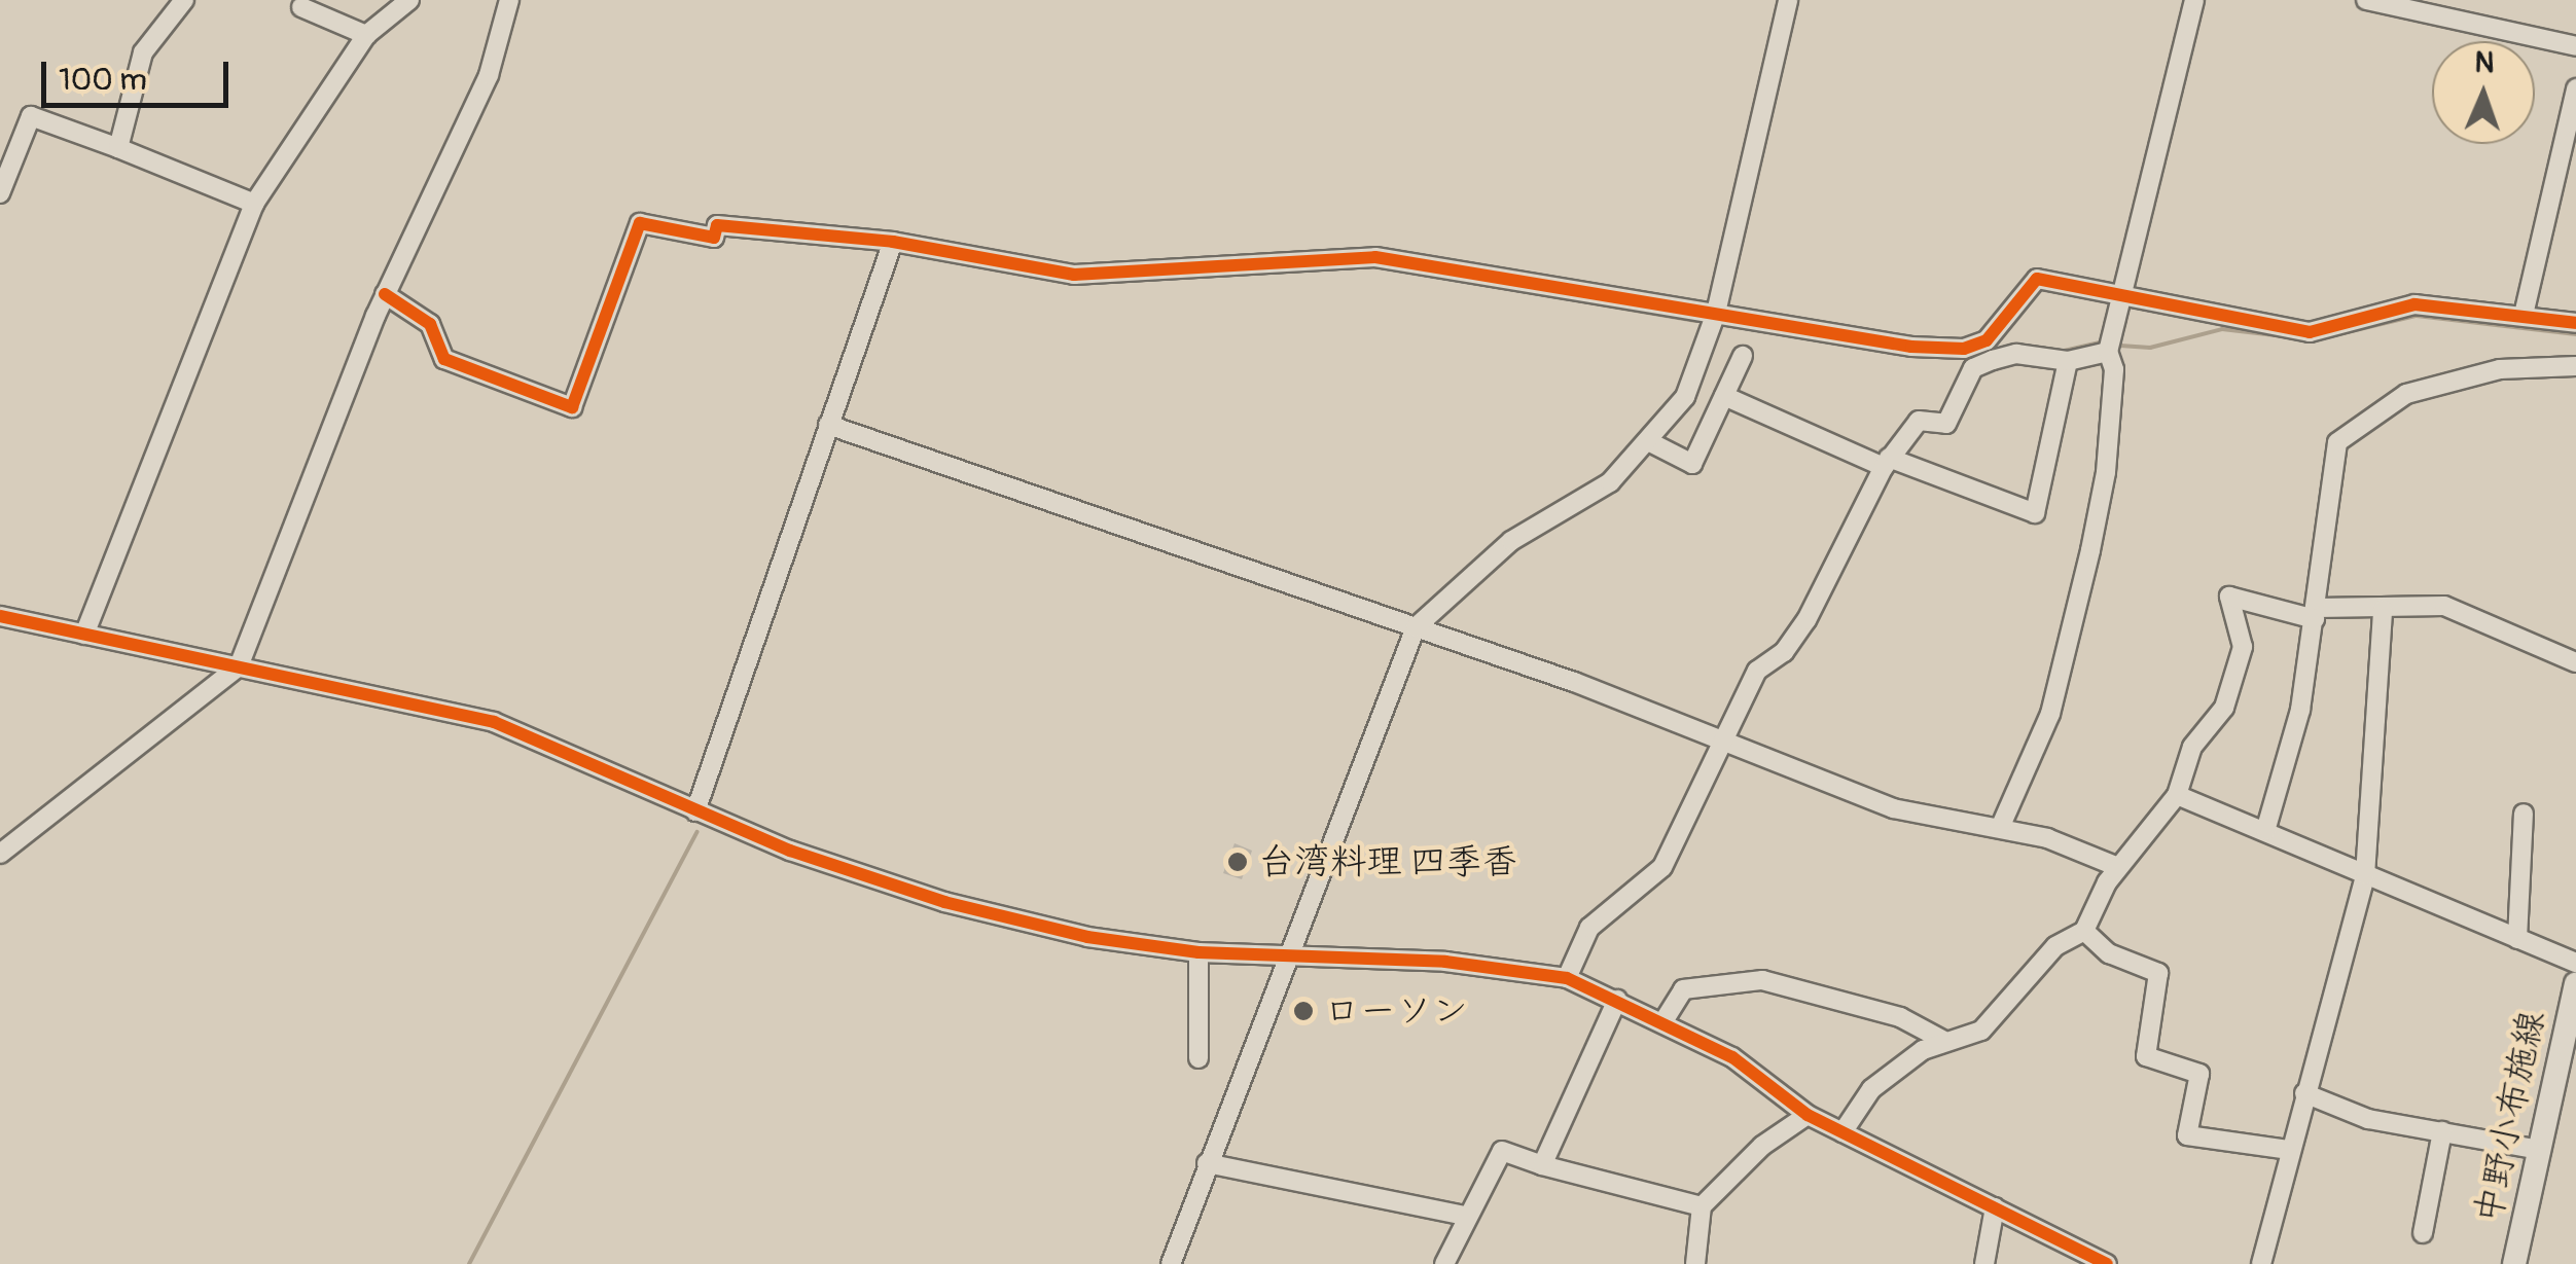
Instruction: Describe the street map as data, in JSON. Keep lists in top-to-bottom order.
{
  "streets": {
    "main road": ["中野小布施線"]
  },
  "places": ["台湾料理 四季香", "ローソン"],
  "scale_bar": "100 m",
  "north": "top"
}
